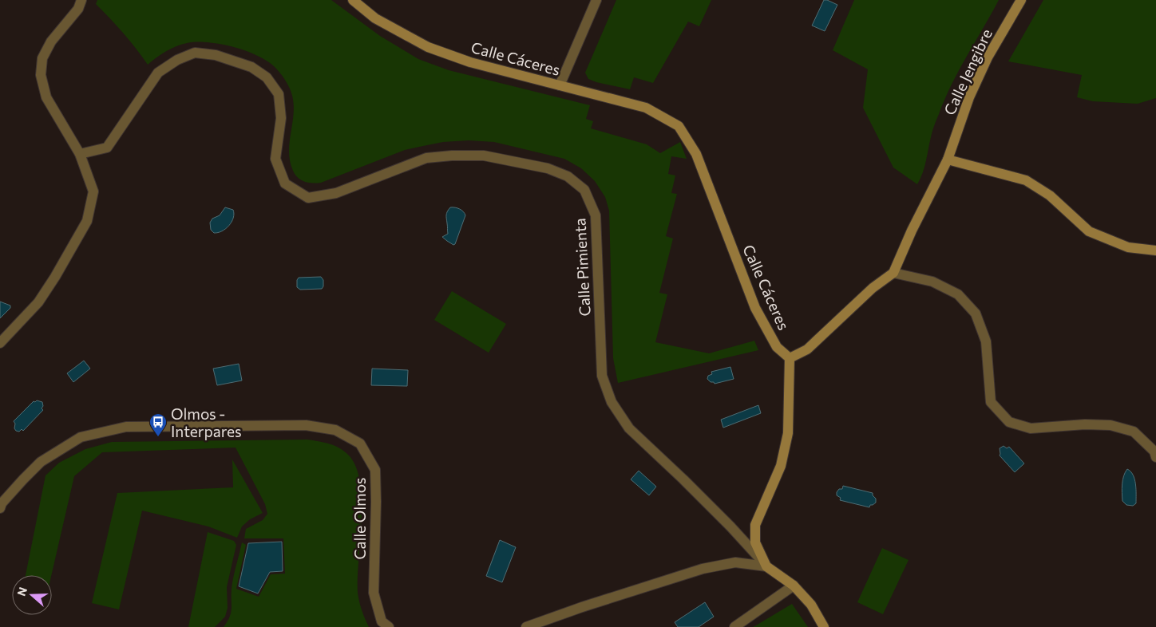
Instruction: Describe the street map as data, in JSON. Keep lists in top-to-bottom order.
{
  "streets": {
    "main road": ["Calle Cáceres", "Calle Jengibre"],
    "street": ["Calle Pimienta", "Calle Olmos"]
  },
  "places": {
    "bus stop": ["Olmos - Interpares"]
  },
  "north": "left"
}
